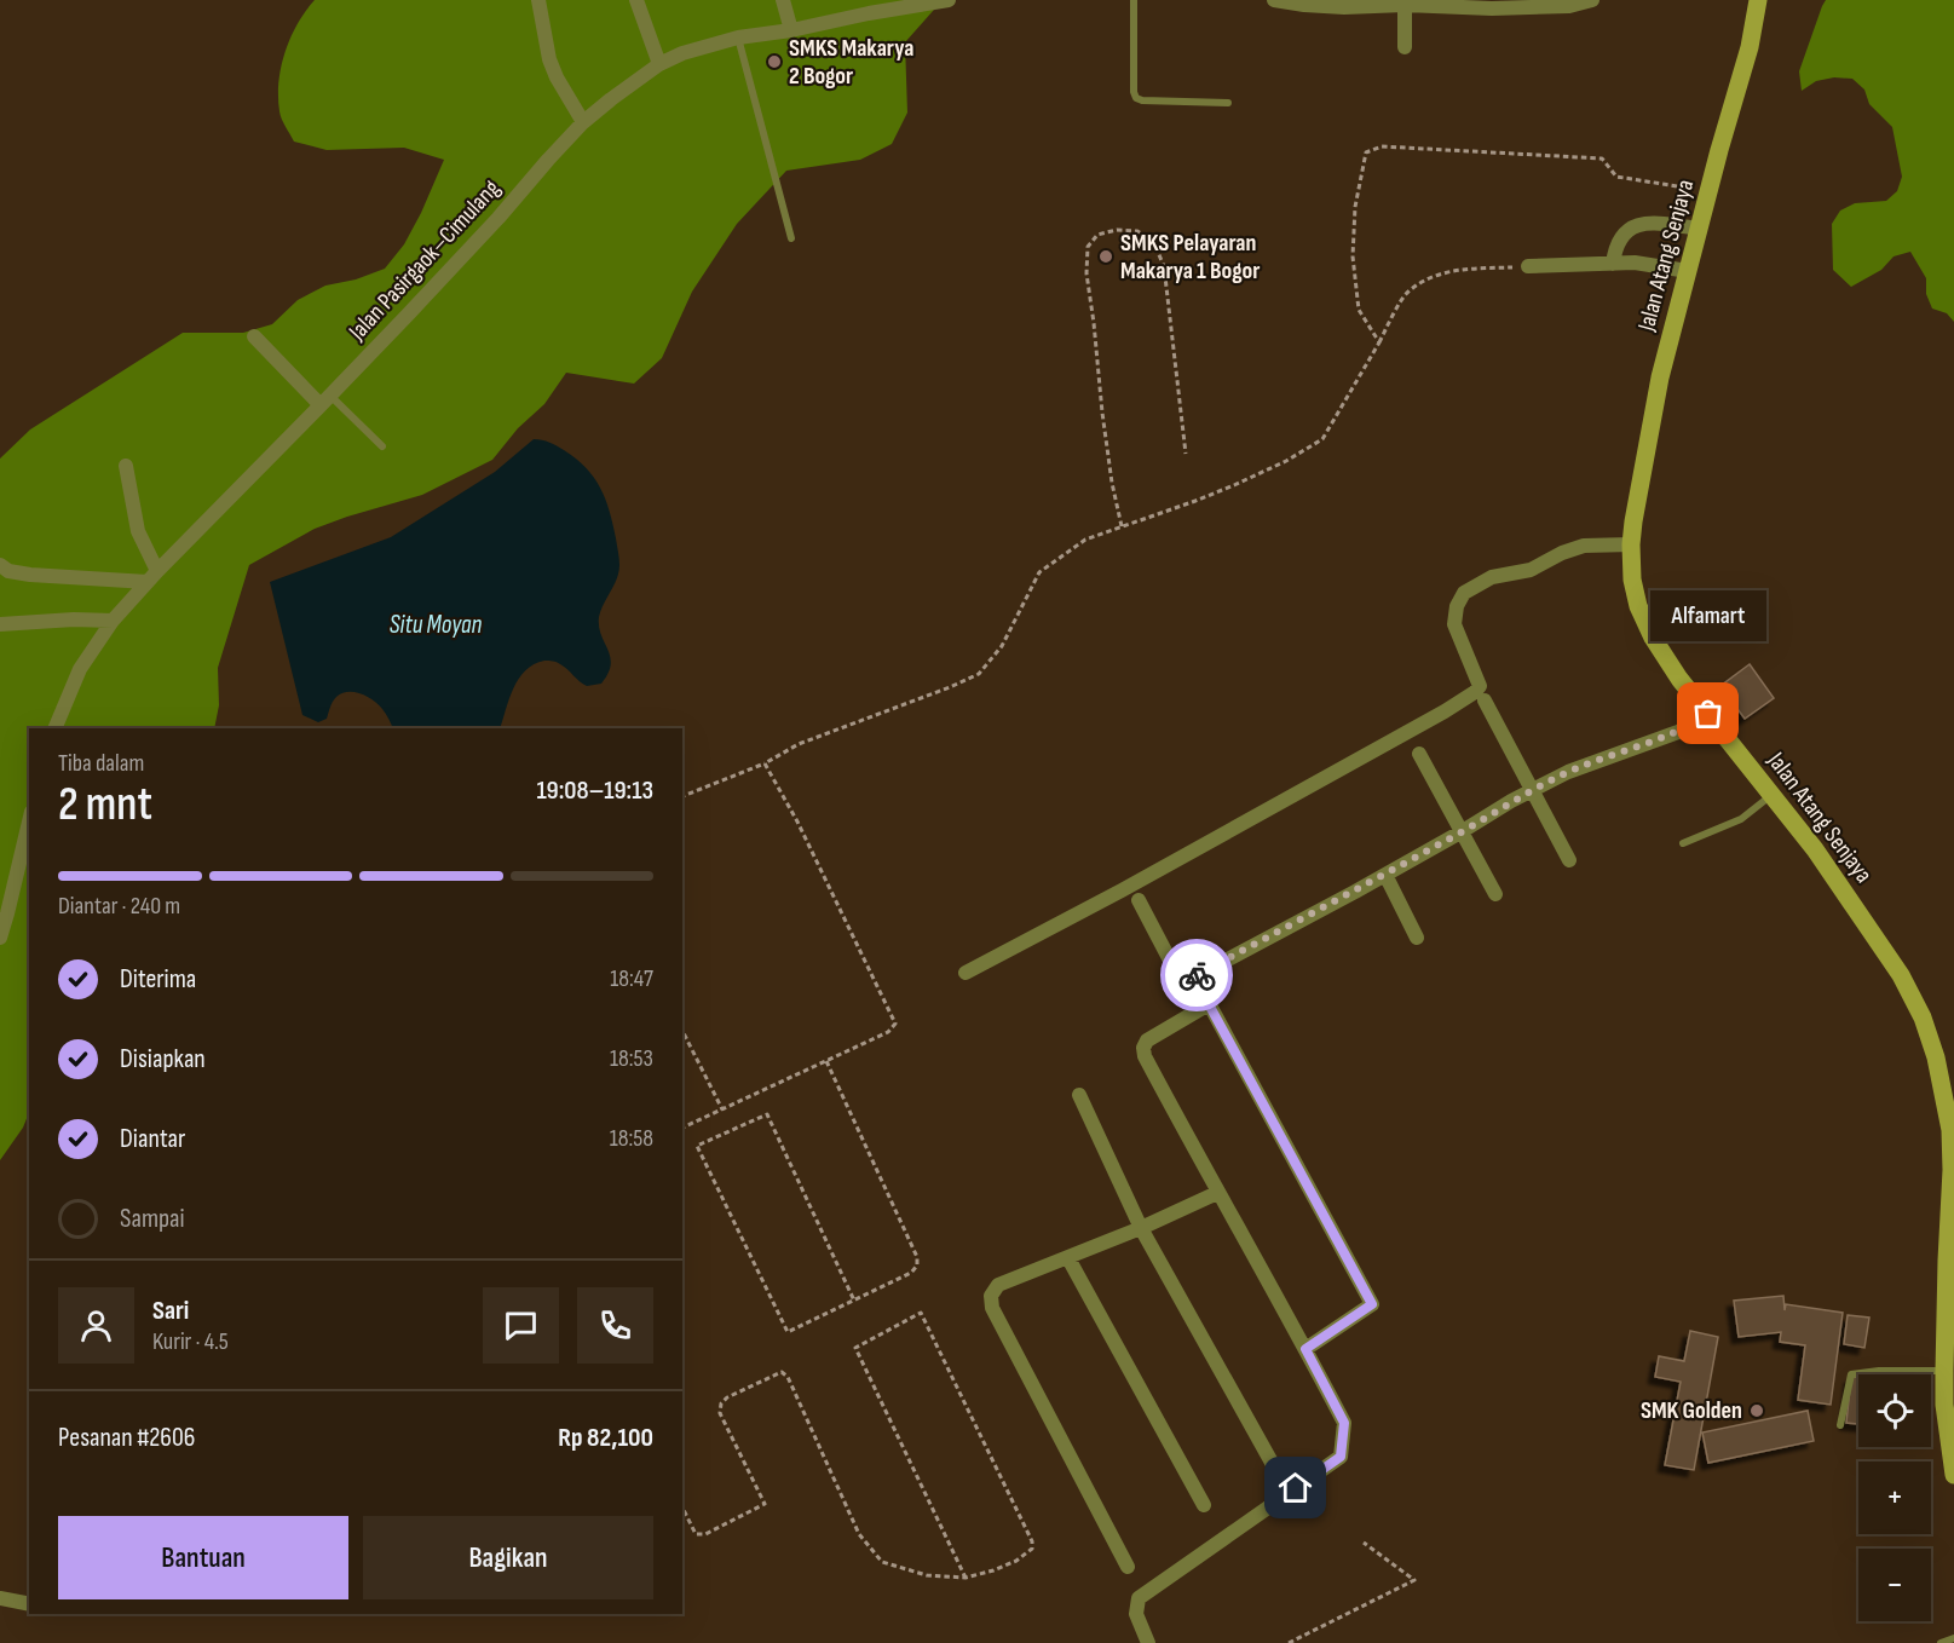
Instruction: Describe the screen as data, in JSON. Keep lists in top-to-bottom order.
{
  "streets": {
    "main road": ["Jalan Atang Senjaya"],
    "street": ["Jalan Pasirgaok–Cimulang"]
  },
  "water": ["Situ Moyan"],
  "places": [
    "SMKS Makarya 2 Bogor",
    "SMKS Pelayaran Makarya 1 Bogor",
    "Alfamart",
    "SMK Golden"
  ],
  "page": {
    "bubble": "Alfamart",
    "heading": ["2 mnt", "Tiba dalam", "19:08–19:13"],
    "panel": [
      "Sari",
      "Kurir · 4.5",
      "Pesanan #2606",
      "Rp 82,100"
    ],
    "bar": "Diantar · 240 m",
    "list": [
      ["Diterima", "18:47"],
      ["Disiapkan", "18:53"],
      ["Diantar", "18:58"],
      "Sampai"
    ],
    "map_buttons": ["+", "−"],
    "buttons": ["Bantuan", "Bagikan"]
  }
}
